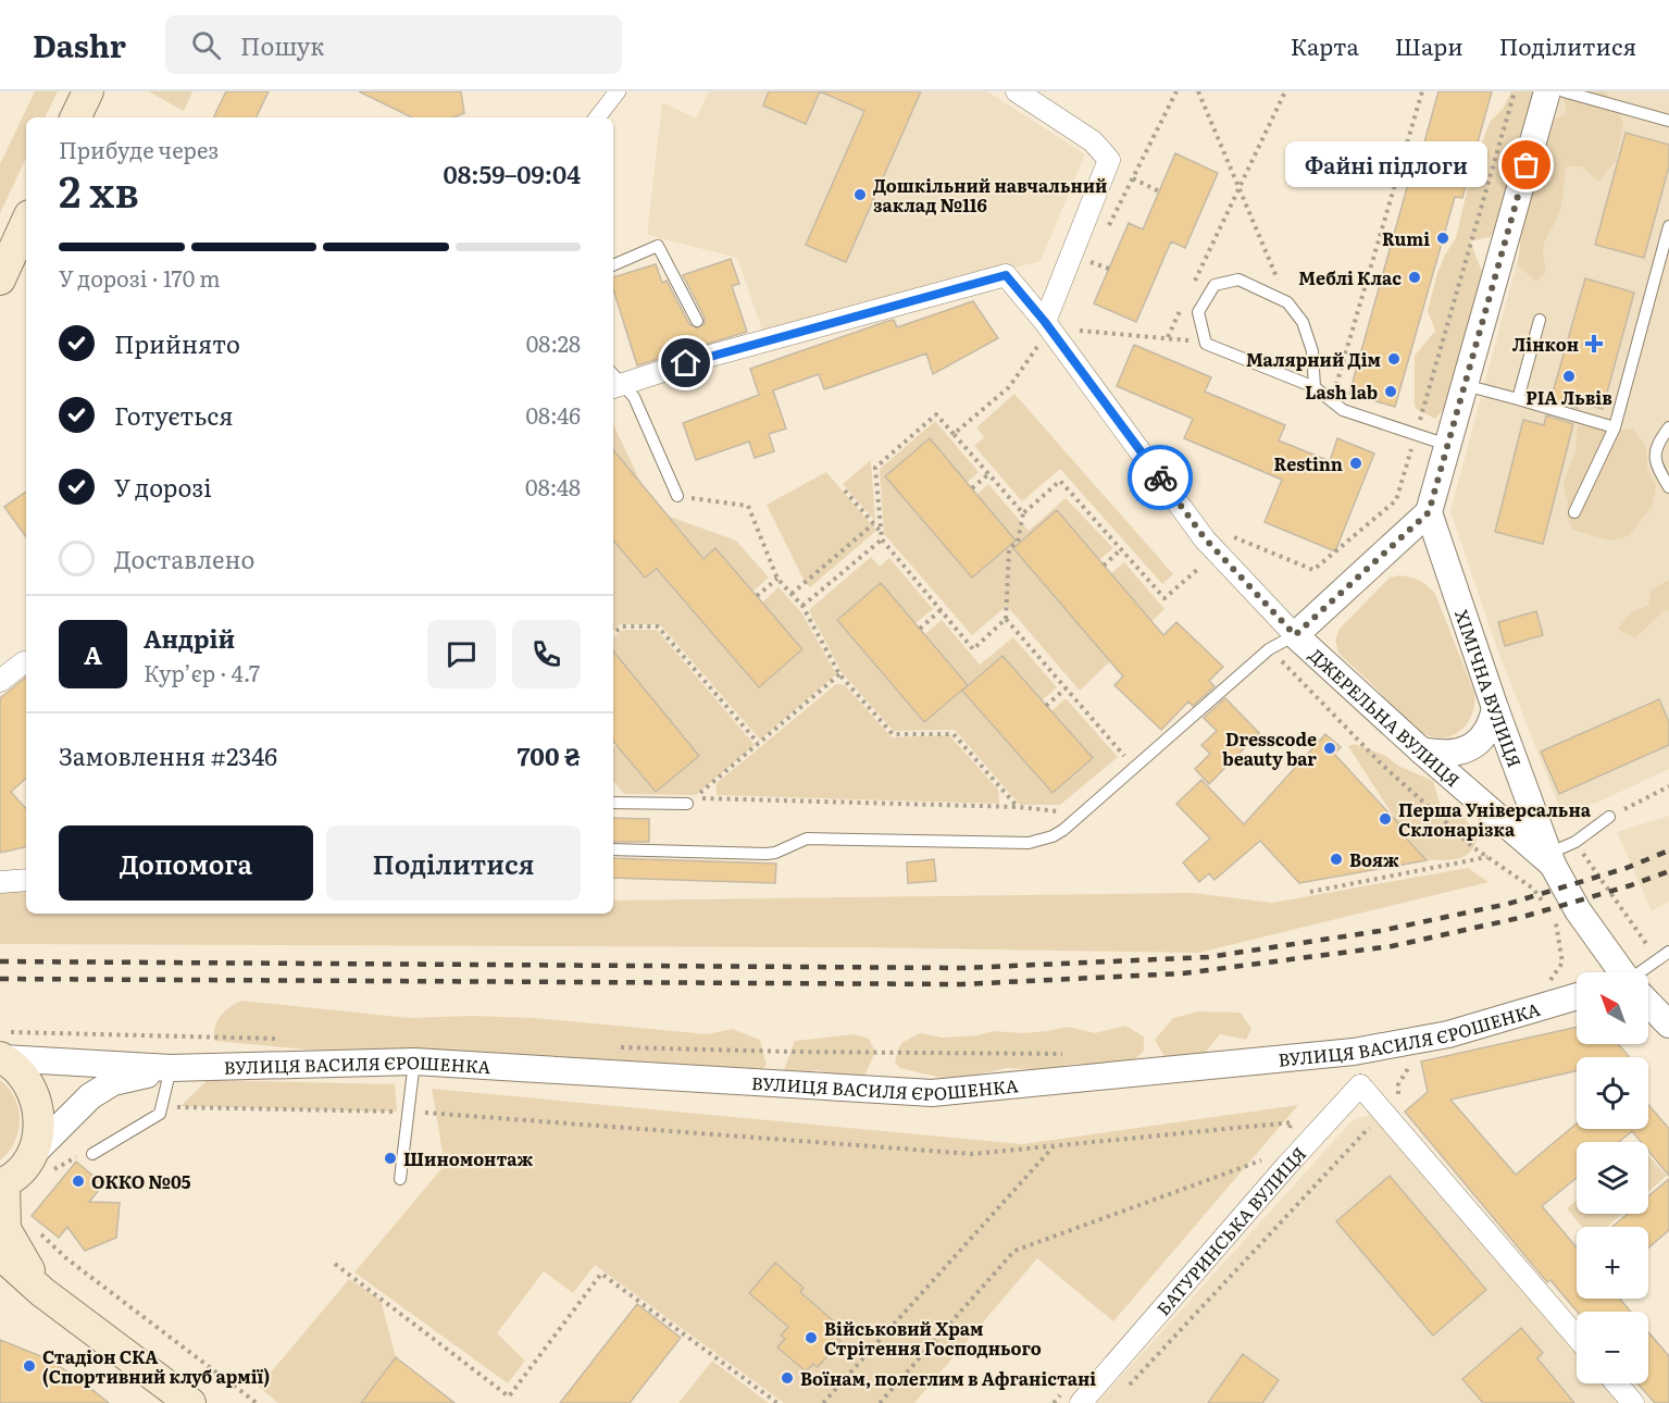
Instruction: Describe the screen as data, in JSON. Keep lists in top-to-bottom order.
{
  "streets": {
    "main road": ["ВУЛИЦЯ ВАСИЛЯ ЄРОШЕНКА"],
    "street": ["ХІМІЧНА ВУЛИЦЯ", "ДЖЕРЕЛЬНА ВУЛИЦЯ", "БАТУРИНСЬКА ВУЛИЦЯ"]
  },
  "crossings": [
    ["ХІМІЧНА ВУЛИЦЯ", "ДЖЕРЕЛЬНА ВУЛИЦЯ"]
  ],
  "places": {
    "other": [
      "Файні підлоги",
      "Дошкільний навчальний заклад №116",
      "Rumi",
      "Меблі Клас",
      "Малярний Дім",
      "РІА Львів",
      "Lash lab",
      "Restinn",
      "Dresscode beauty bar",
      "Перша Універсальна Склонарізка",
      "Вояж",
      "Шиномонтаж",
      "ОККО №05",
      "Військовий Храм Стрітення Господнього",
      "Стадіон СКА (Спортивний клуб армії)",
      "Воїнам, полеглим в Афганістані"
    ],
    "health": ["Лінкон"]
  },
  "north": "top left",
  "page": {
    "header": "Dashr",
    "search": "Пошук",
    "nav": ["Карта", "Шари", "Поділитися"],
    "heading": ["2 хв", "Прибуде через", "08:59–09:04"],
    "panel": [
      "Андрій",
      "Кур’єр · 4.7",
      "Замовлення #2346",
      "700 ₴"
    ],
    "bubble": "Файні підлоги",
    "bar": "У дорозі · 170 m",
    "list": [
      ["Прийнято", "08:28"],
      ["Готується", "08:46"],
      ["У дорозі", "08:48"],
      "Доставлено"
    ],
    "round": "А",
    "buttons": ["Допомога", "Поділитися"],
    "map_buttons": ["+", "−"]
  }
}
